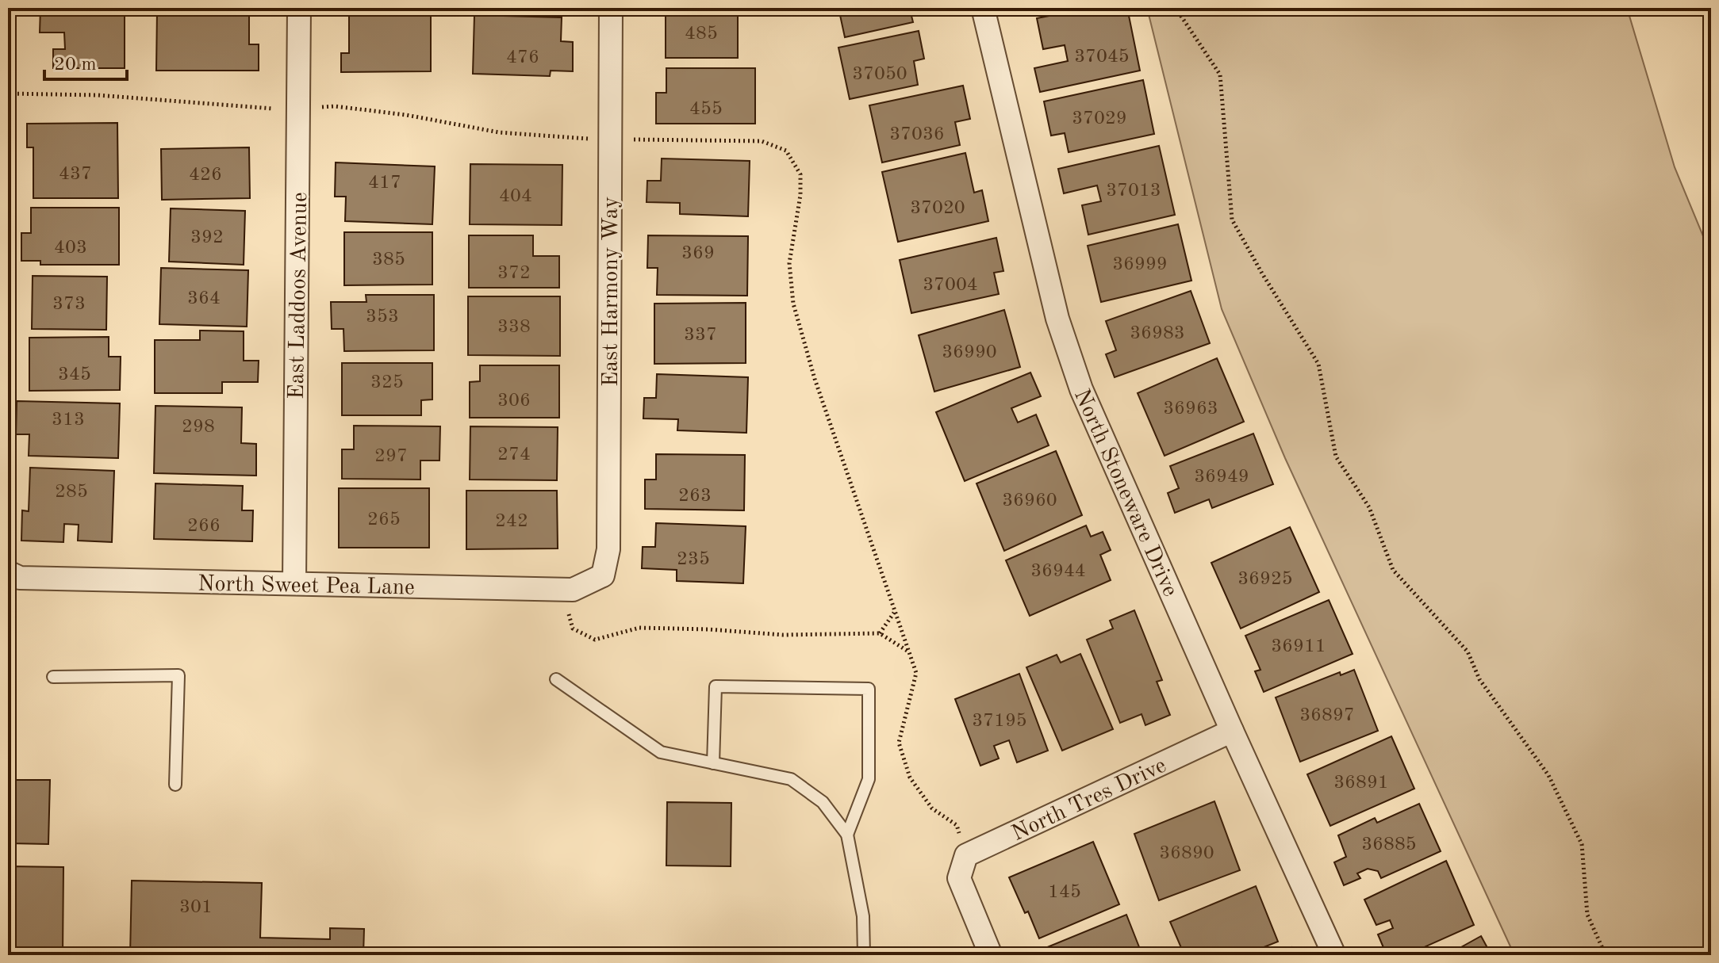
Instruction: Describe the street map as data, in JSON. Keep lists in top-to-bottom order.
{
  "streets": {
    "street": [
      "East Harmony Way",
      "East Laddoos Avenue",
      "North Stoneware Drive",
      "North Sweet Pea Lane",
      "North Tres Drive"
    ]
  },
  "crossings": [
    ["East Harmony Way", "North Sweet Pea Lane"],
    ["East Laddoos Avenue", "North Sweet Pea Lane"],
    ["North Stoneware Drive", "North Tres Drive"]
  ],
  "house_numbers": [
    "485",
    "37045",
    "476",
    "37050",
    "455",
    "37029",
    "37036",
    "437",
    "426",
    "417",
    "37013",
    "404",
    "37020",
    "392",
    "403",
    "369",
    "385",
    "36999",
    "372",
    "37004",
    "364",
    "373",
    "353",
    "338",
    "36983",
    "337",
    "36990",
    "345",
    "325",
    "306",
    "36963",
    "313",
    "298",
    "274",
    "297",
    "36949",
    "285",
    "263",
    "36960",
    "265",
    "242",
    "266",
    "235",
    "36944",
    "36925",
    "36911",
    "36897",
    "37195",
    "36891",
    "36885",
    "36890",
    "145",
    "301"
  ],
  "scale_bar": "20 m"
}
